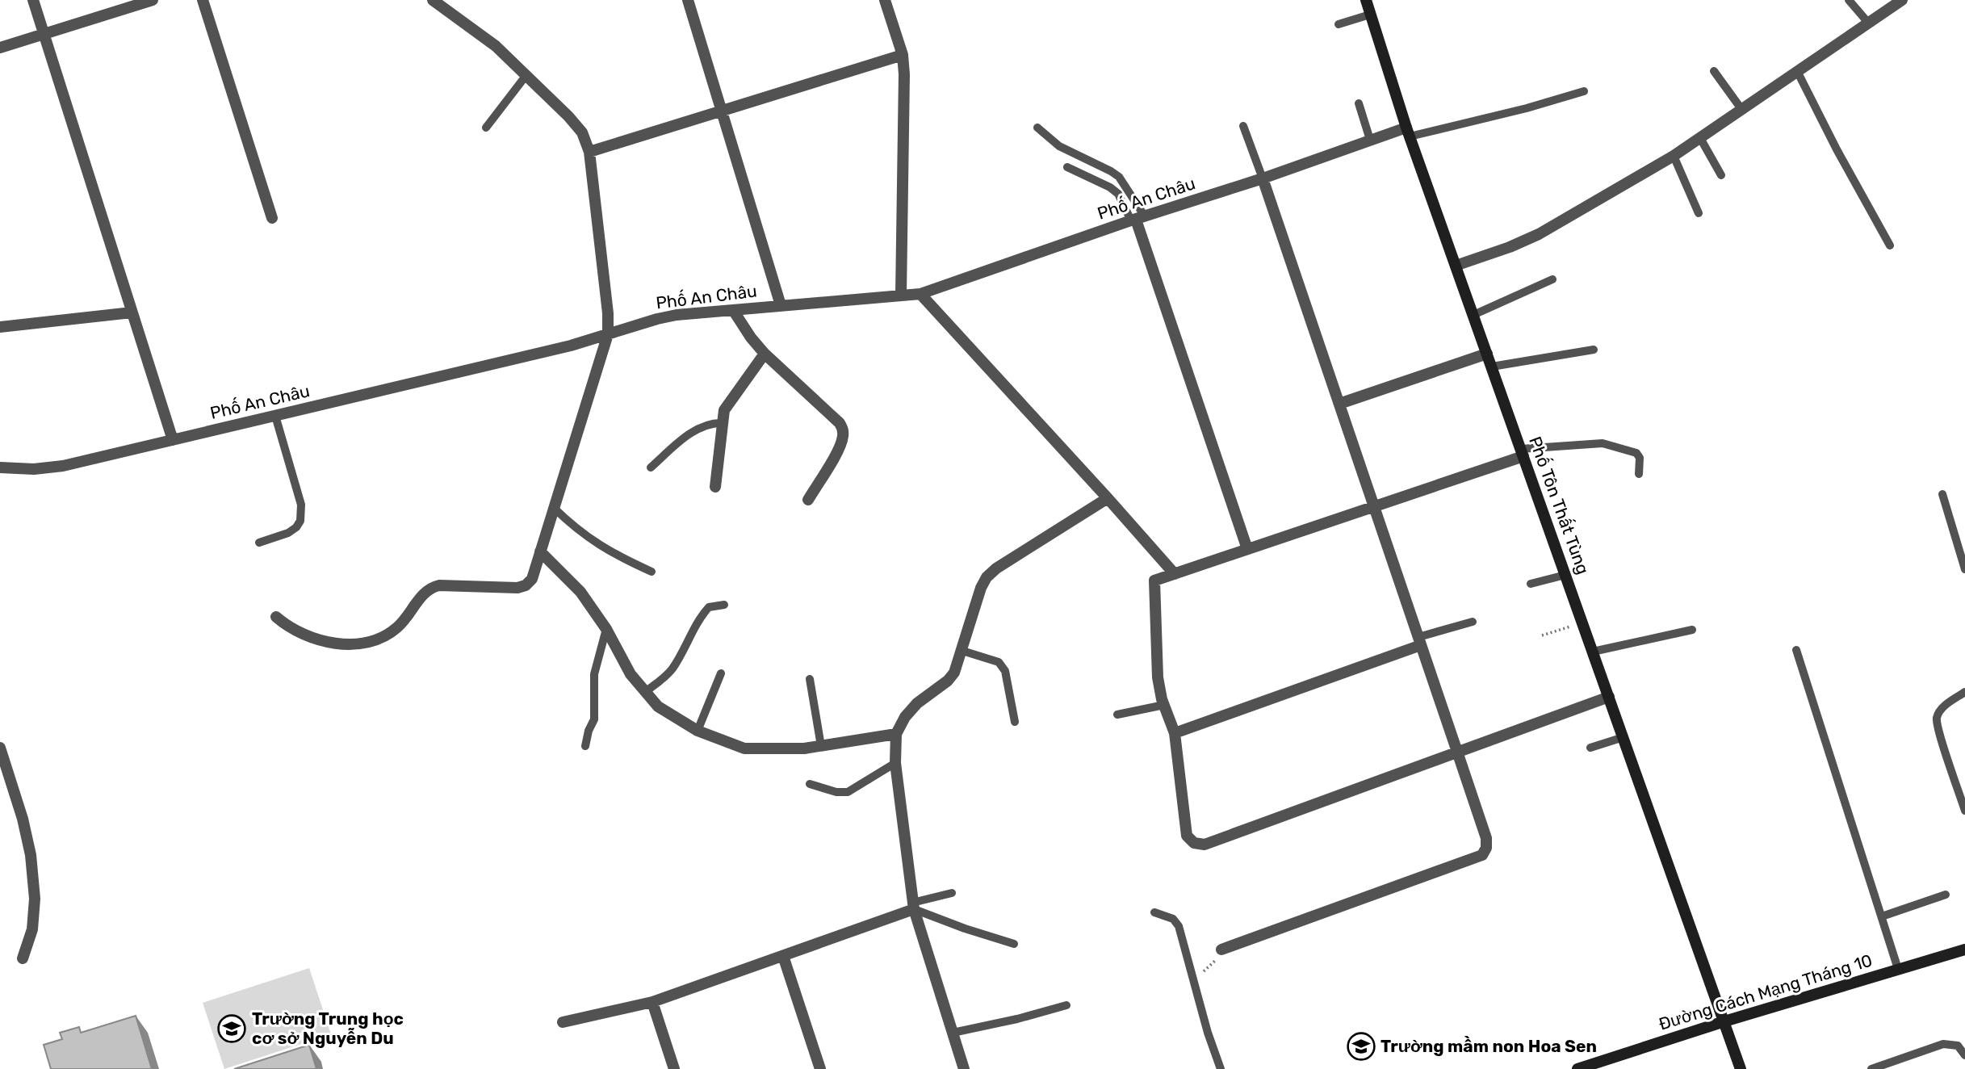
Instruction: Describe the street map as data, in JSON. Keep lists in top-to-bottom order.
{
  "streets": {
    "street": ["Phố An Châu", "Phố Tôn Thất Tùng", "Đường Cách Mạng Tháng 10"]
  },
  "crossings": [
    ["Phố An Châu", "Phố Tôn Thất Tùng"],
    ["Phố Tôn Thất Tùng", "Đường Cách Mạng Tháng 10"]
  ],
  "places": {
    "school or university": ["Trường Trung học cơ sở Nguyễn Du", "Trường mầm non Hoa Sen"]
  }
}
